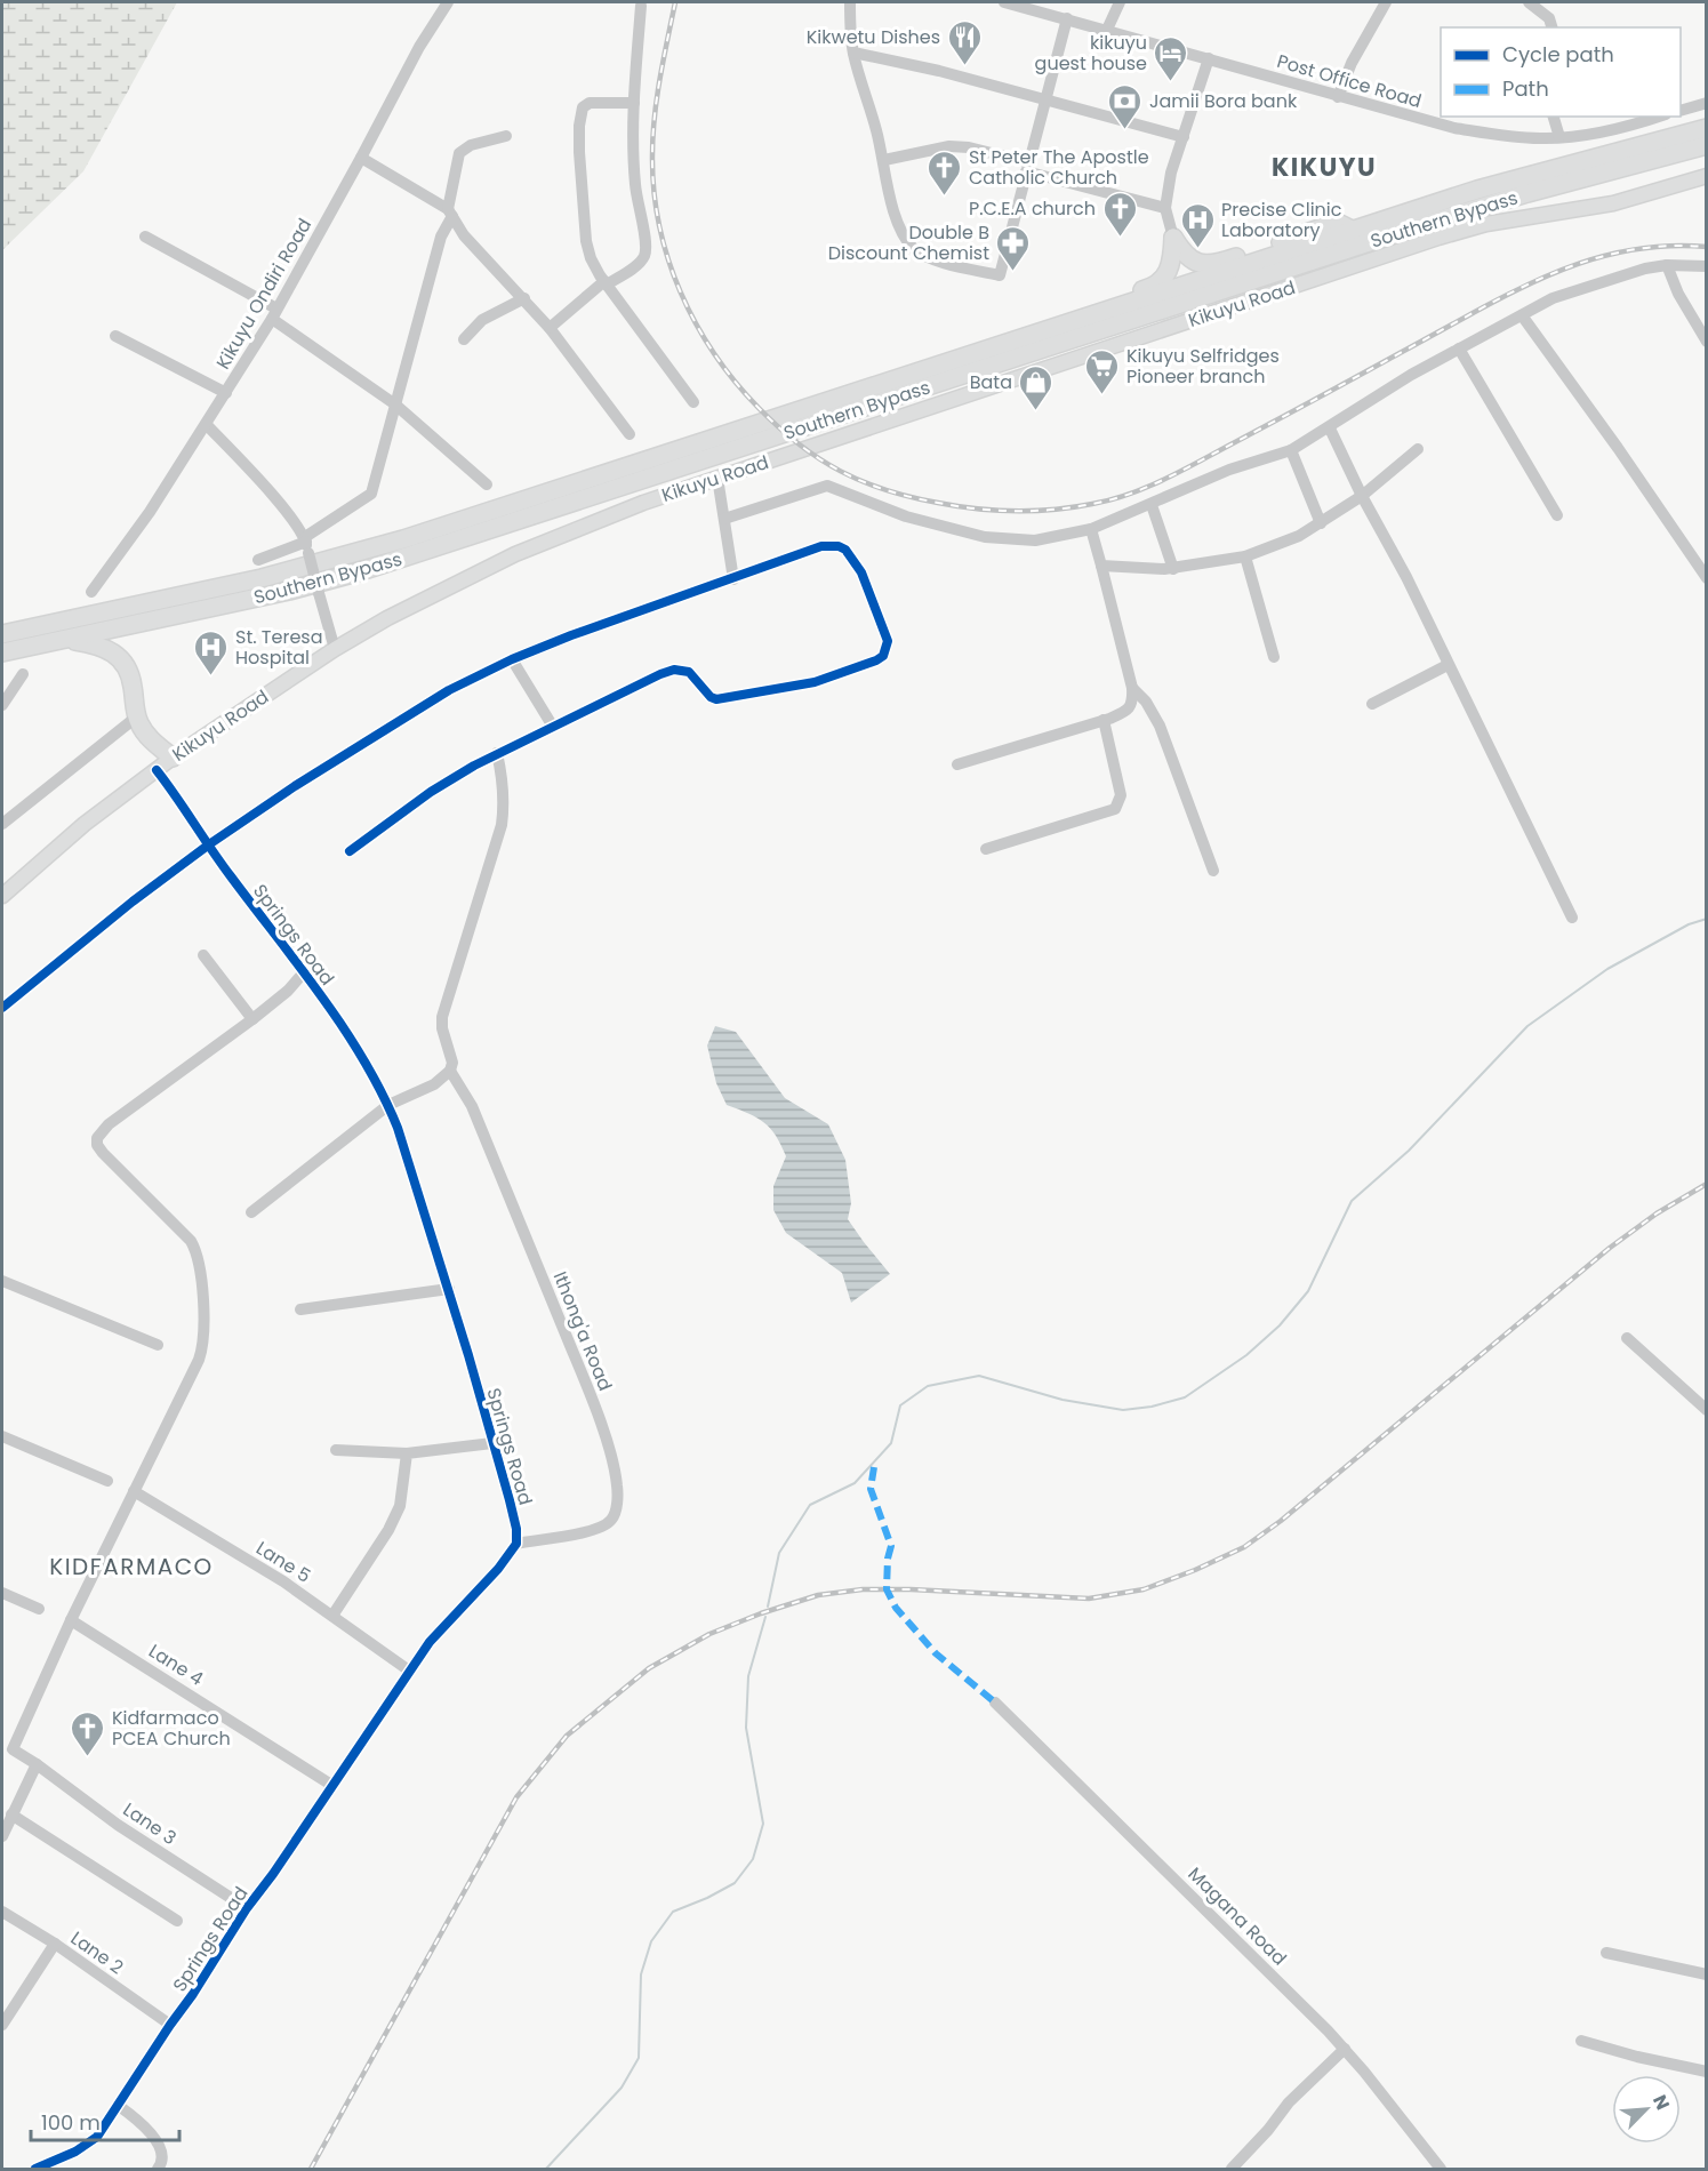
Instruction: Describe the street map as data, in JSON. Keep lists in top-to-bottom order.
{
  "streets": {
    "highway": ["Southern Bypass"],
    "main road": ["Kikuyu Road"],
    "street": [
      "Post Office Road",
      "Kikuyu Ondiri Road",
      "Springs Road",
      "Ithong'a Road",
      "Lane 5",
      "Lane 4",
      "Lane 3",
      "Magana Road",
      "Lane 2"
    ]
  },
  "crossings": [
    ["Kikuyu Road", "Springs Road"],
    ["Springs Road", "Ithong'a Road"],
    ["Springs Road", "Lane 5"],
    ["Springs Road", "Lane 4"],
    ["Springs Road", "Lane 3"],
    ["Springs Road", "Lane 2"]
  ],
  "districts": ["KIKUYU", "KIDFARMACO"],
  "places": {
    "restaurant": ["Kikwetu Dishes"],
    "hotel": ["kikuyu guest house"],
    "bank": ["Jamii Bora bank"],
    "church": ["St Peter The Apostle Catholic Church", "P.C.E.A church", "Kidfarmaco PCEA Church"],
    "hospital": ["Precise Clinic Laboratory", "St. Teresa Hospital"],
    "pharmacy": ["Double B Discount Chemist"],
    "supermarket": ["Kikuyu Selfridges Pioneer branch"],
    "shop": ["Bata"]
  },
  "legend": ["Cycle path", "Path"],
  "scale_bar": "100 m",
  "north": "top right"
}
